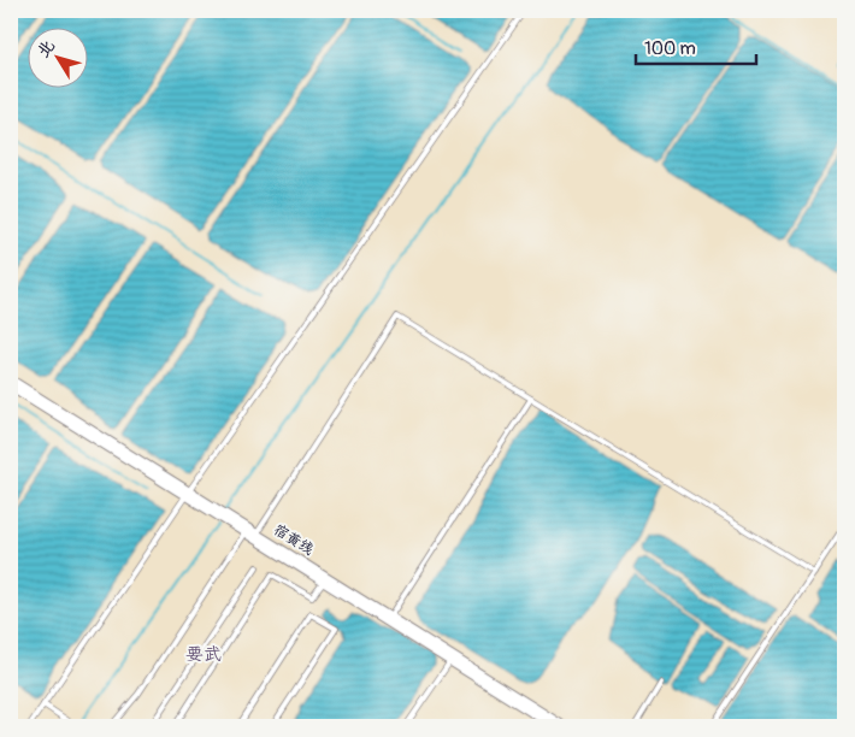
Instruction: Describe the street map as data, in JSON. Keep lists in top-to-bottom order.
{
  "streets": {
    "main road": ["宿黄线"]
  },
  "districts": ["要武"],
  "scale_bar": "100 m",
  "north": "top left"
}
